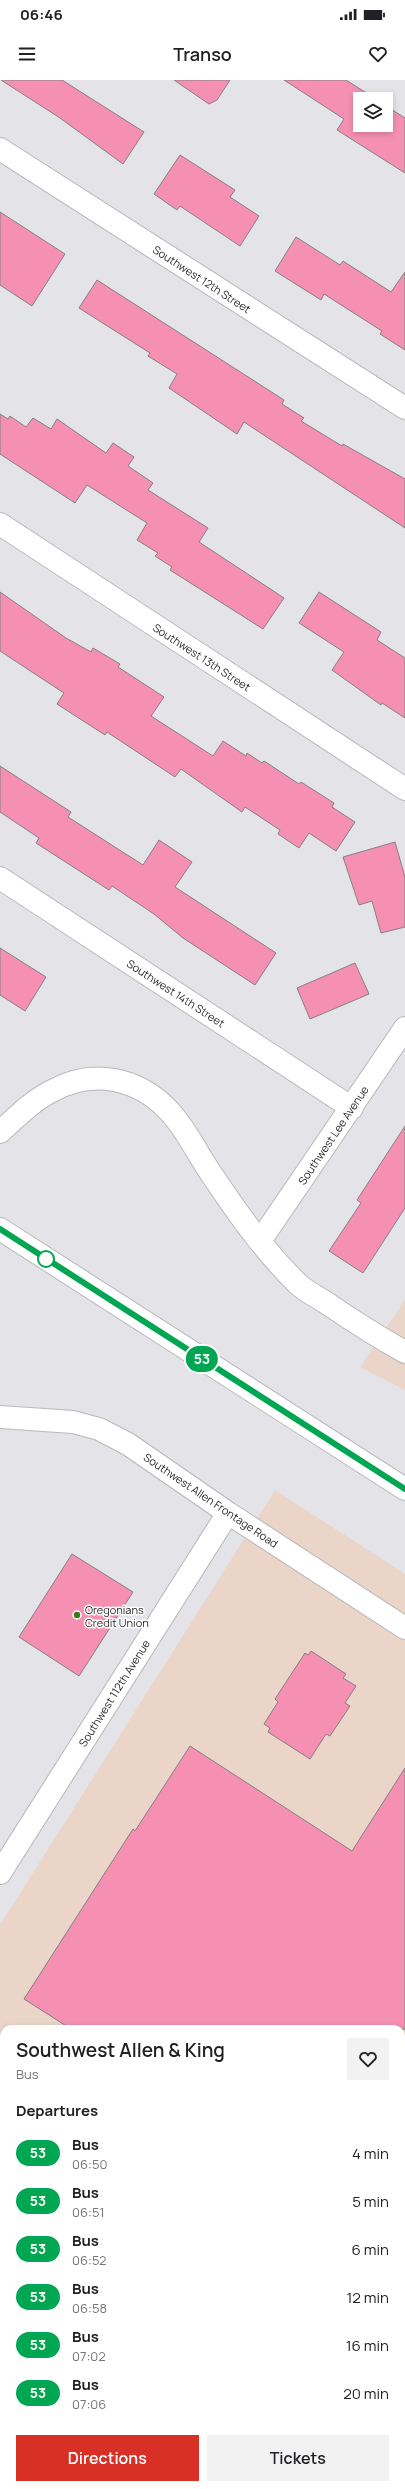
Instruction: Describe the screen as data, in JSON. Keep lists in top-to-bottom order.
{
  "streets": {
    "street": [
      "Southwest 12th Street",
      "Southwest 13th Street",
      "Southwest 14th Street",
      "Southwest Lee Avenue",
      "Southwest Allen Frontage Road",
      "Southwest 112th Avenue"
    ]
  },
  "crossings": [
    ["Southwest 14th Street", "Southwest Lee Avenue"],
    ["Southwest Allen Frontage Road", "Southwest 112th Avenue"]
  ],
  "places": ["Oregonians Credit Union"],
  "lines": ["bus line 53"],
  "page": {
    "status": "06:46",
    "header": "Transo",
    "on_map": "53",
    "heading": [
      ["Southwest Allen & King", "Bus"],
      "Departures"
    ],
    "list": [
      {
        "mark": "53",
        "name": "Bus",
        "note": "06:50",
        "value": "4 min"
      },
      {
        "mark": "53",
        "name": "Bus",
        "note": "06:51",
        "value": "5 min"
      },
      {
        "mark": "53",
        "name": "Bus",
        "note": "06:52",
        "value": "6 min"
      },
      {
        "mark": "53",
        "name": "Bus",
        "note": "06:58",
        "value": "12 min"
      },
      {
        "mark": "53",
        "name": "Bus",
        "note": "07:02",
        "value": "16 min"
      },
      {
        "mark": "53",
        "name": "Bus",
        "note": "07:06",
        "value": "20 min"
      }
    ],
    "buttons": ["Directions", "Tickets"]
  }
}
